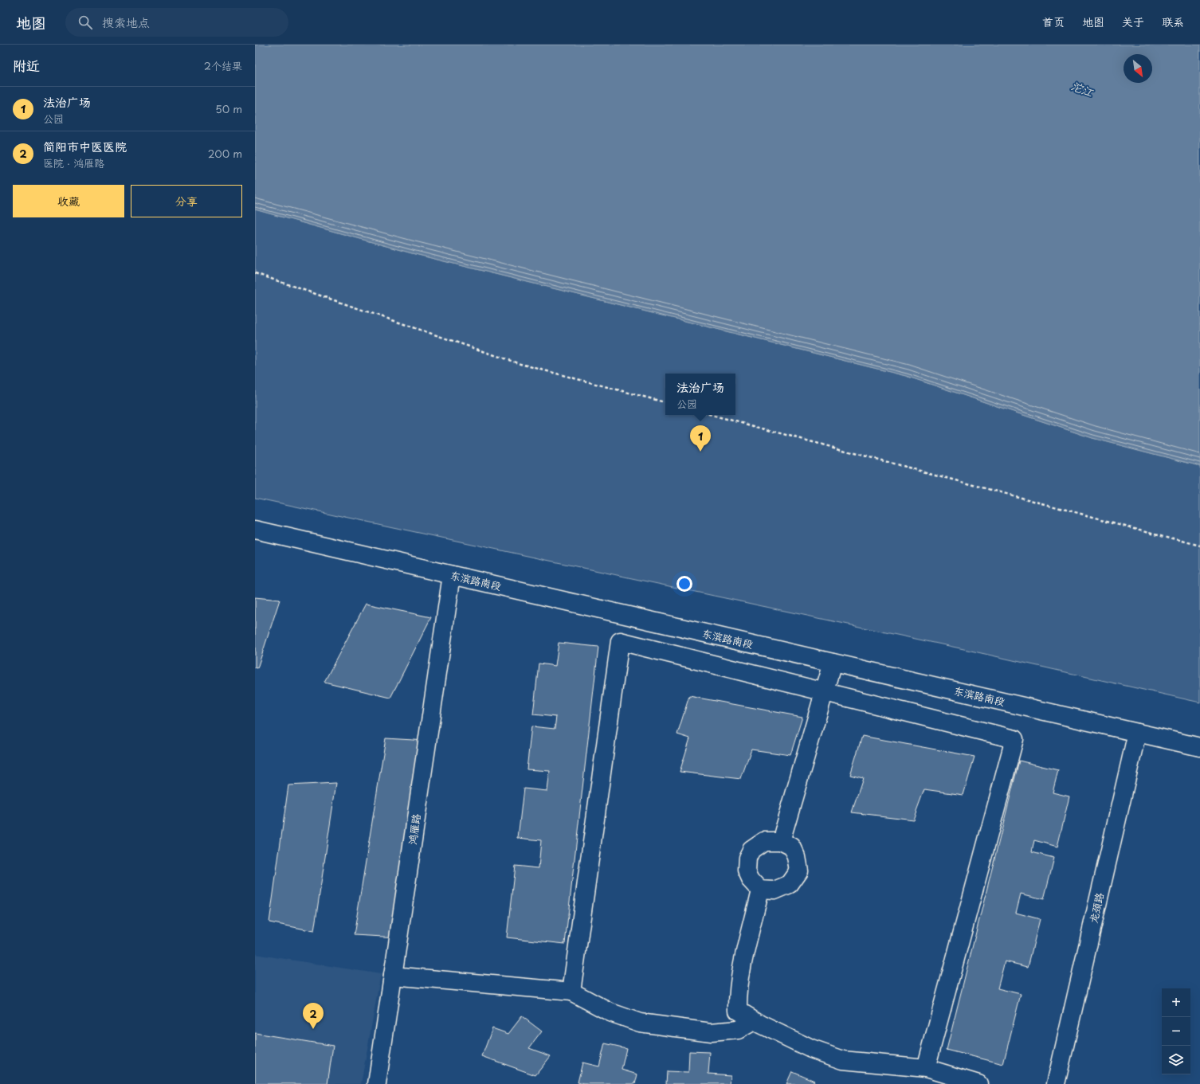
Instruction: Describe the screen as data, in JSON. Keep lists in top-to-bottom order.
{
  "streets": {
    "street": ["东滨路南段", "鸿雁路", "龙颈路"]
  },
  "crossings": [
    ["东滨路南段", "鸿雁路"],
    ["东滨路南段", "龙颈路"]
  ],
  "water": ["沱江"],
  "north": "bottom right",
  "page": {
    "header": "地图",
    "search": "搜索地点",
    "nav": [
      "首页",
      "地图",
      "关于",
      "联系"
    ],
    "heading": ["附近", "2个结果"],
    "list": [
      {
        "mark": "1",
        "name": "法治广场",
        "note": "公园",
        "value": "50 m"
      },
      {
        "mark": "2",
        "name": "简阳市中医医院",
        "note": "医院 · 鸿雁路",
        "value": "200 m"
      }
    ],
    "buttons": ["收藏", "分享"],
    "popup": ["法治广场", "公园"],
    "pins": ["1", "2"],
    "map_buttons": ["+", "−"]
  }
}
